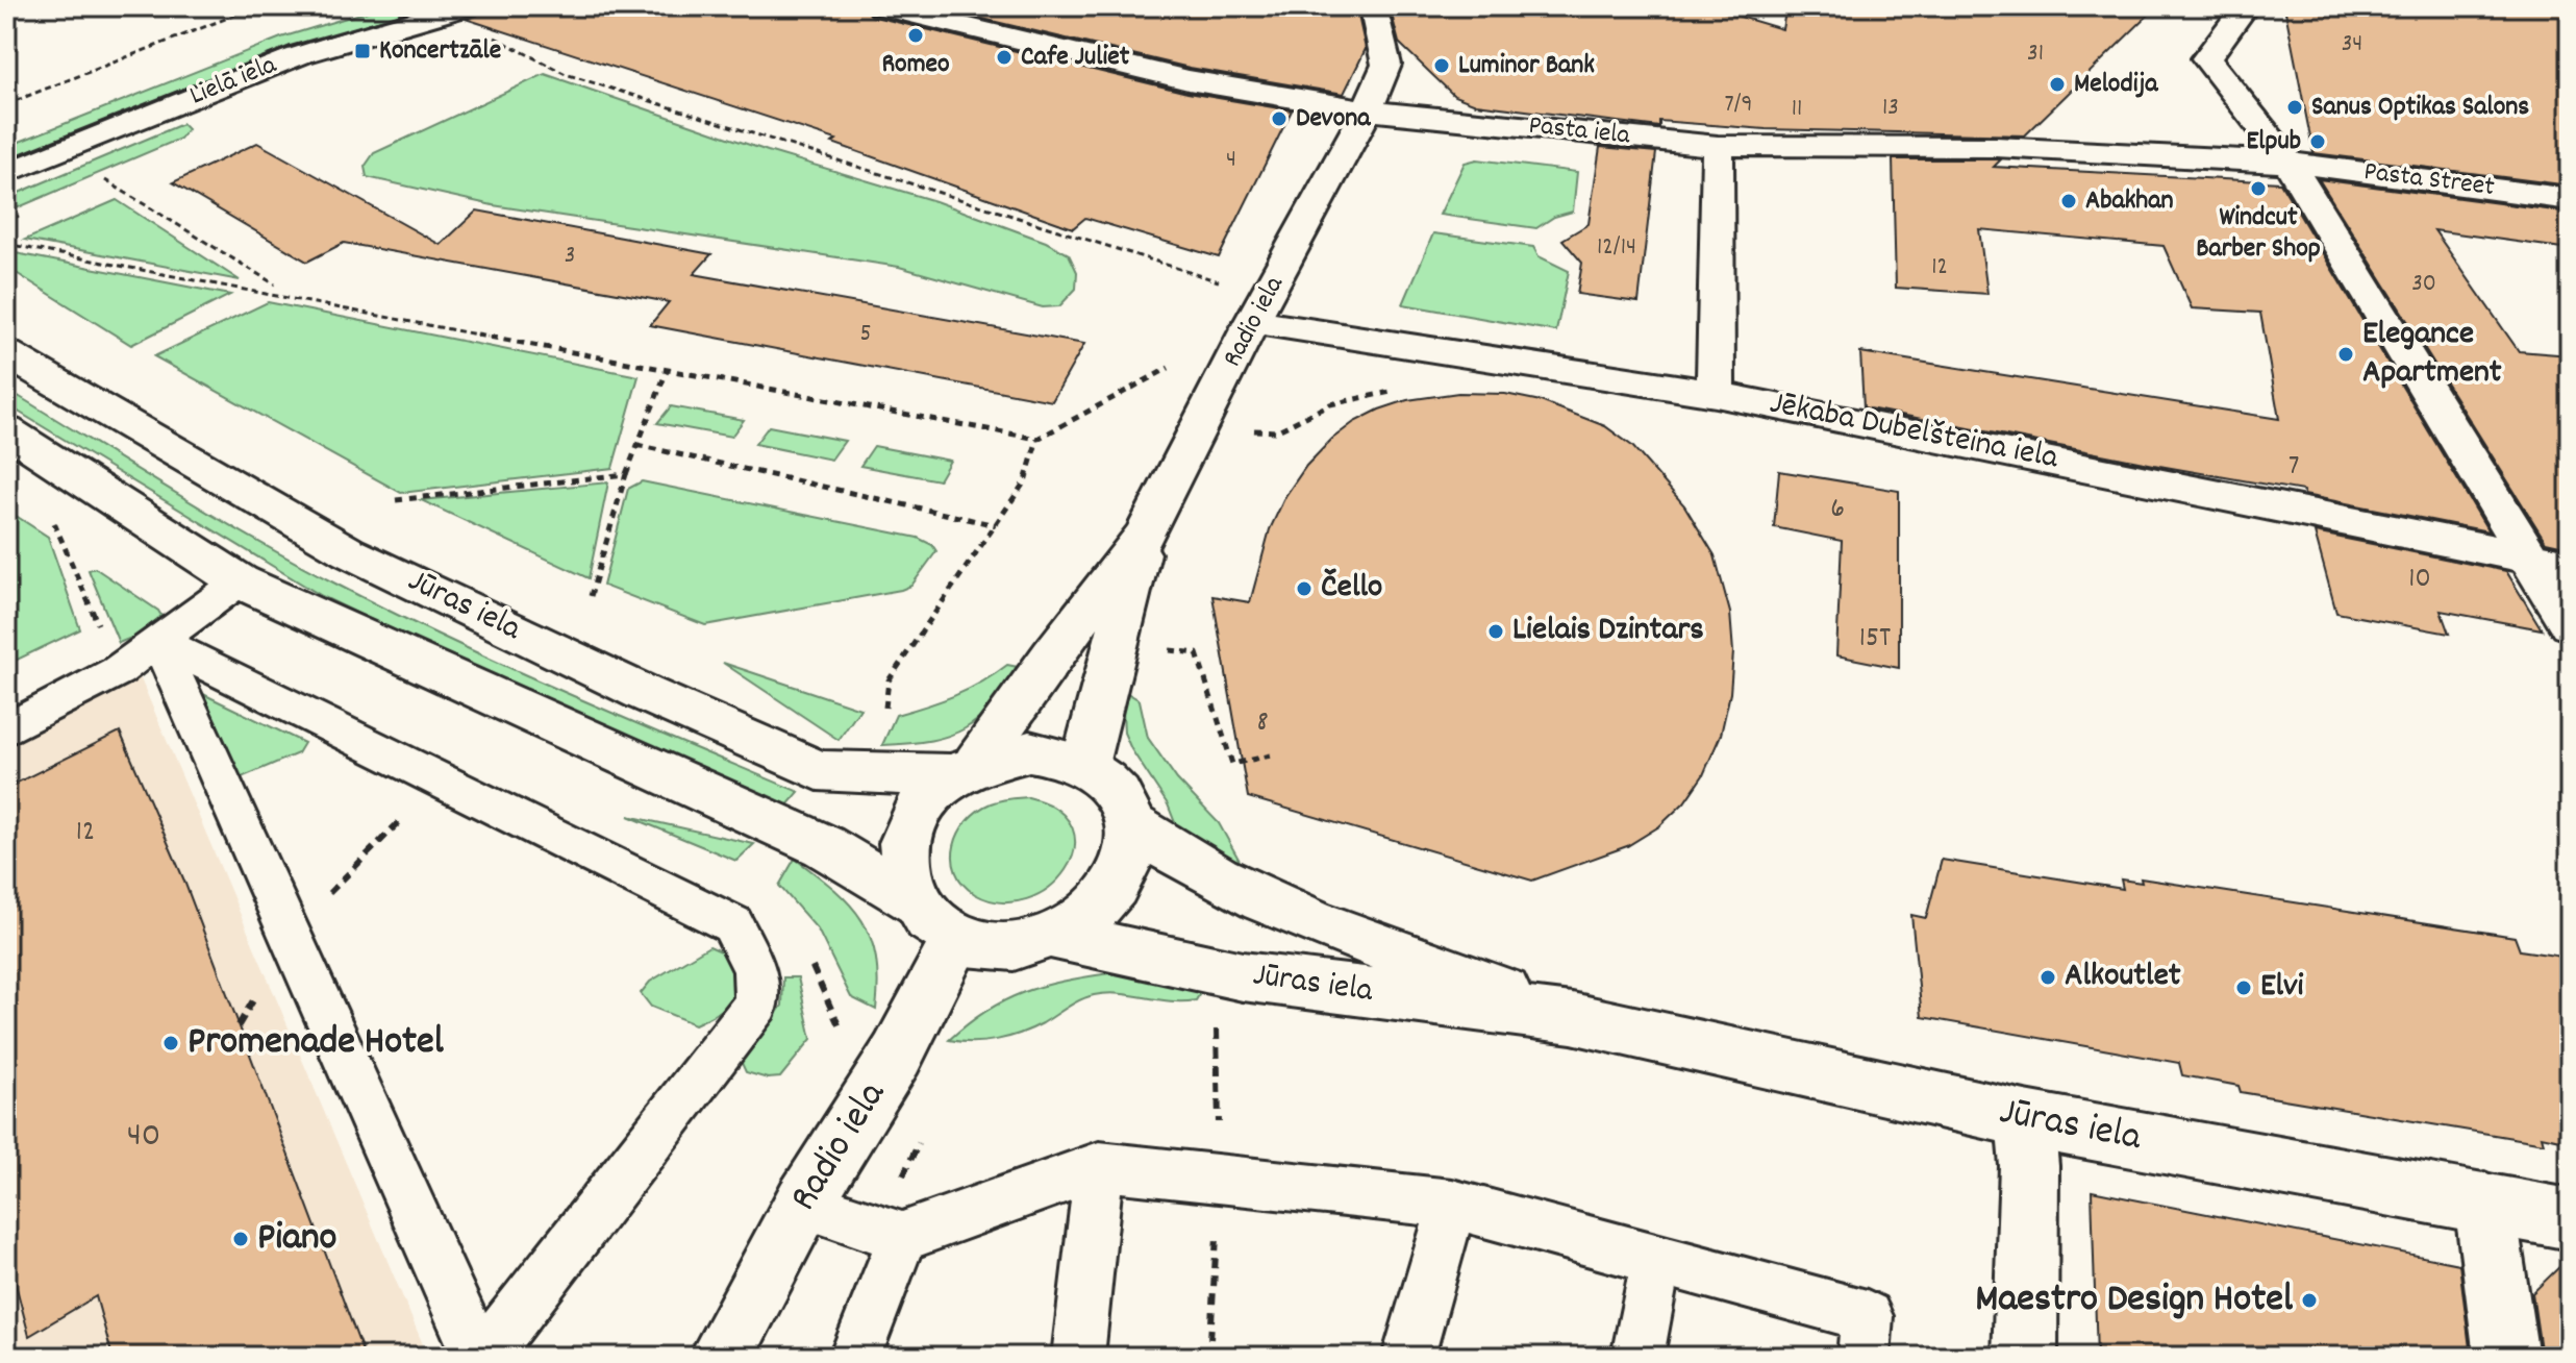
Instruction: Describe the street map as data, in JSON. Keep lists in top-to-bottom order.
{
  "streets": {
    "street": [
      "Lielā iela",
      "Pasta iela",
      "Pasta Street",
      "Radio iela",
      "Jēkaba Dubelšteina iela",
      "Jūras iela"
    ]
  },
  "crossings": [
    ["Pasta iela", "Pasta Street"],
    ["Pasta iela", "Radio iela"],
    ["Radio iela", "Jēkaba Dubelšteina iela"],
    ["Radio iela", "Jūras iela"]
  ],
  "places": {
    "other": [
      "Romeo",
      "Cafe Juliet",
      "Luminor Bank",
      "Melodija",
      "Sanus Optikas Salons",
      "Devona",
      "Elpub",
      "Windcut Barber Shop",
      "Abakhan",
      "Elegance Apartment",
      "Čello",
      "Lielais Dzintars",
      "Alkoutlet",
      "Elvi",
      "Promenade Hotel",
      "Piano",
      "Maestro Design Hotel"
    ],
    "transit": ["Koncertzāle"]
  },
  "house_numbers": [
    "34",
    "31",
    "7/9",
    "13",
    "11",
    "4",
    "12/14",
    "3",
    "12",
    "30",
    "5",
    "7",
    "6",
    "10",
    "15T",
    "8",
    "12",
    "40"
  ]
}
